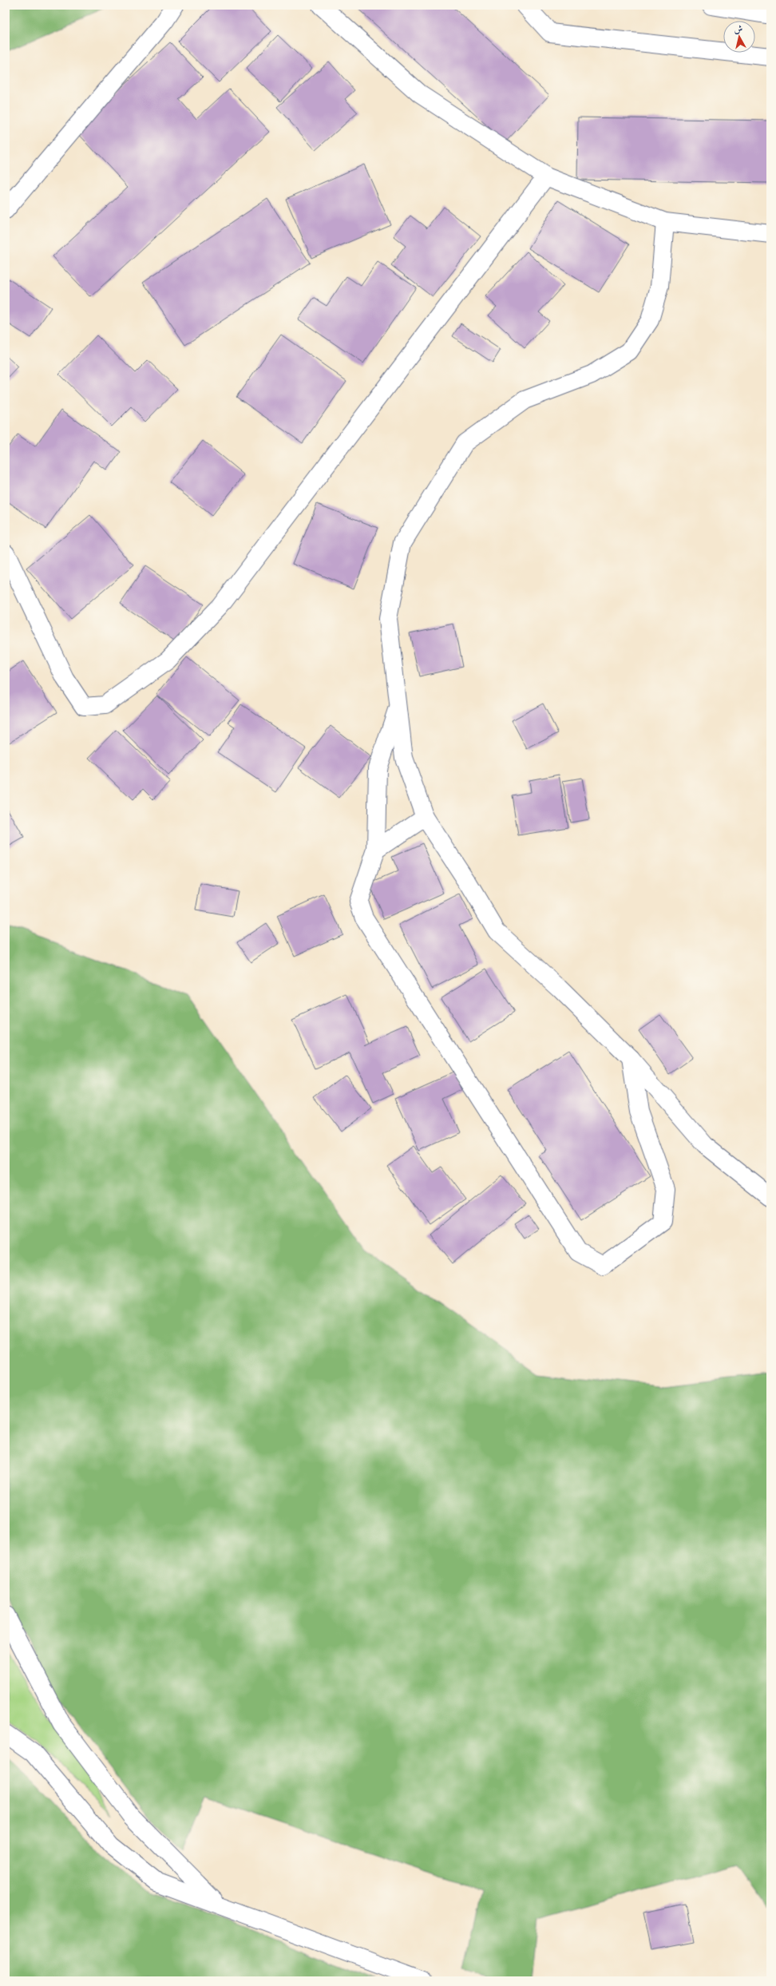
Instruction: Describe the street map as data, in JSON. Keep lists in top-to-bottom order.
{
  "north": "top"
}
